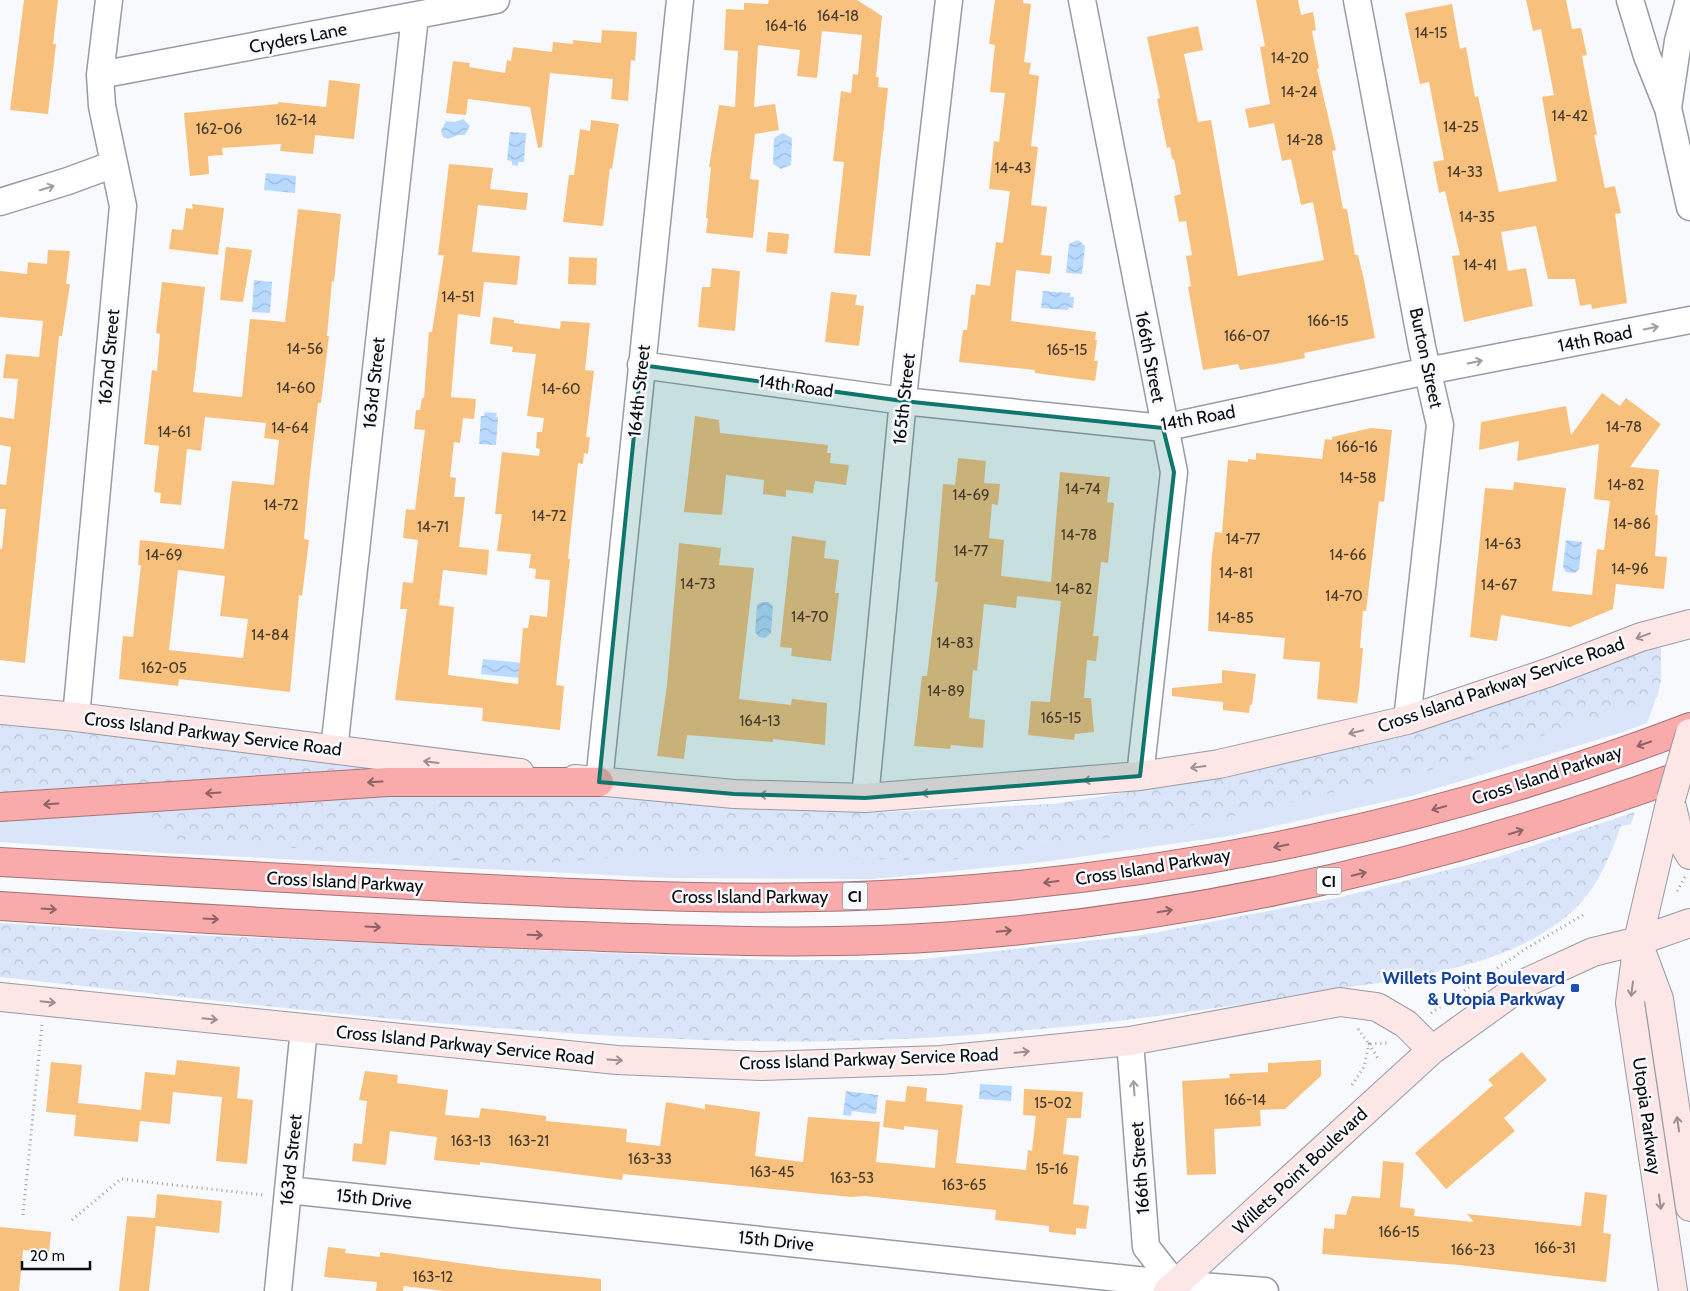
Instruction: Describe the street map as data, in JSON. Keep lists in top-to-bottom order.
{
  "streets": {
    "highway": ["Cross Island Parkway", "CI"],
    "street": [
      "Cryders Lane",
      "14th Road",
      "162nd Street",
      "166th Street",
      "Burton Street",
      "163rd Street",
      "164th Street",
      "165th Street",
      "Cross Island Parkway Service Road",
      "Utopia Parkway",
      "Willets Point Boulevard",
      "15th Drive"
    ]
  },
  "crossings": [
    ["Cryders Lane", "162nd Street"],
    ["Cryders Lane", "163rd Street"],
    ["14th Road", "166th Street"],
    ["14th Road", "Burton Street"],
    ["14th Road", "164th Street"],
    ["14th Road", "165th Street"],
    ["162nd Street", "Cross Island Parkway Service Road"],
    ["166th Street", "Cross Island Parkway Service Road"],
    ["166th Street", "Willets Point Boulevard"],
    ["166th Street", "15th Drive"],
    ["Burton Street", "Cross Island Parkway Service Road"],
    ["163rd Street", "Cross Island Parkway Service Road"],
    ["163rd Street", "15th Drive"],
    ["164th Street", "Cross Island Parkway Service Road"],
    ["165th Street", "Cross Island Parkway Service Road"],
    ["Cross Island Parkway Service Road", "Willets Point Boulevard"],
    ["Willets Point Boulevard", "15th Drive"]
  ],
  "places": {
    "transit": ["Willets Point Boulevard & Utopia Parkway"]
  },
  "house_numbers": [
    "164-18",
    "164-16",
    "14-15",
    "14-20",
    "14-24",
    "14-42",
    "162-14",
    "14-25",
    "162-06",
    "14-28",
    "14-43",
    "14-33",
    "14-35",
    "14-41",
    "14-51",
    "166-15",
    "166-07",
    "14-56",
    "165-15",
    "14-60",
    "14-60",
    "14-78",
    "14-64",
    "14-61",
    "166-16",
    "14-58",
    "14-82",
    "14-74",
    "14-69",
    "14-72",
    "14-72",
    "14-86",
    "14-71",
    "14-78",
    "14-77",
    "14-63",
    "14-77",
    "14-69",
    "14-66",
    "14-96",
    "14-81",
    "14-73",
    "14-67",
    "14-82",
    "14-70",
    "14-70",
    "14-85",
    "14-84",
    "14-83",
    "162-05",
    "14-89",
    "165-15",
    "164-13",
    "166-14",
    "15-02",
    "163-13",
    "163-21",
    "163-33",
    "15-16",
    "163-45",
    "163-53",
    "163-65",
    "166-15",
    "166-31",
    "166-23",
    "163-12"
  ],
  "scale_bar": "20 m"
}
